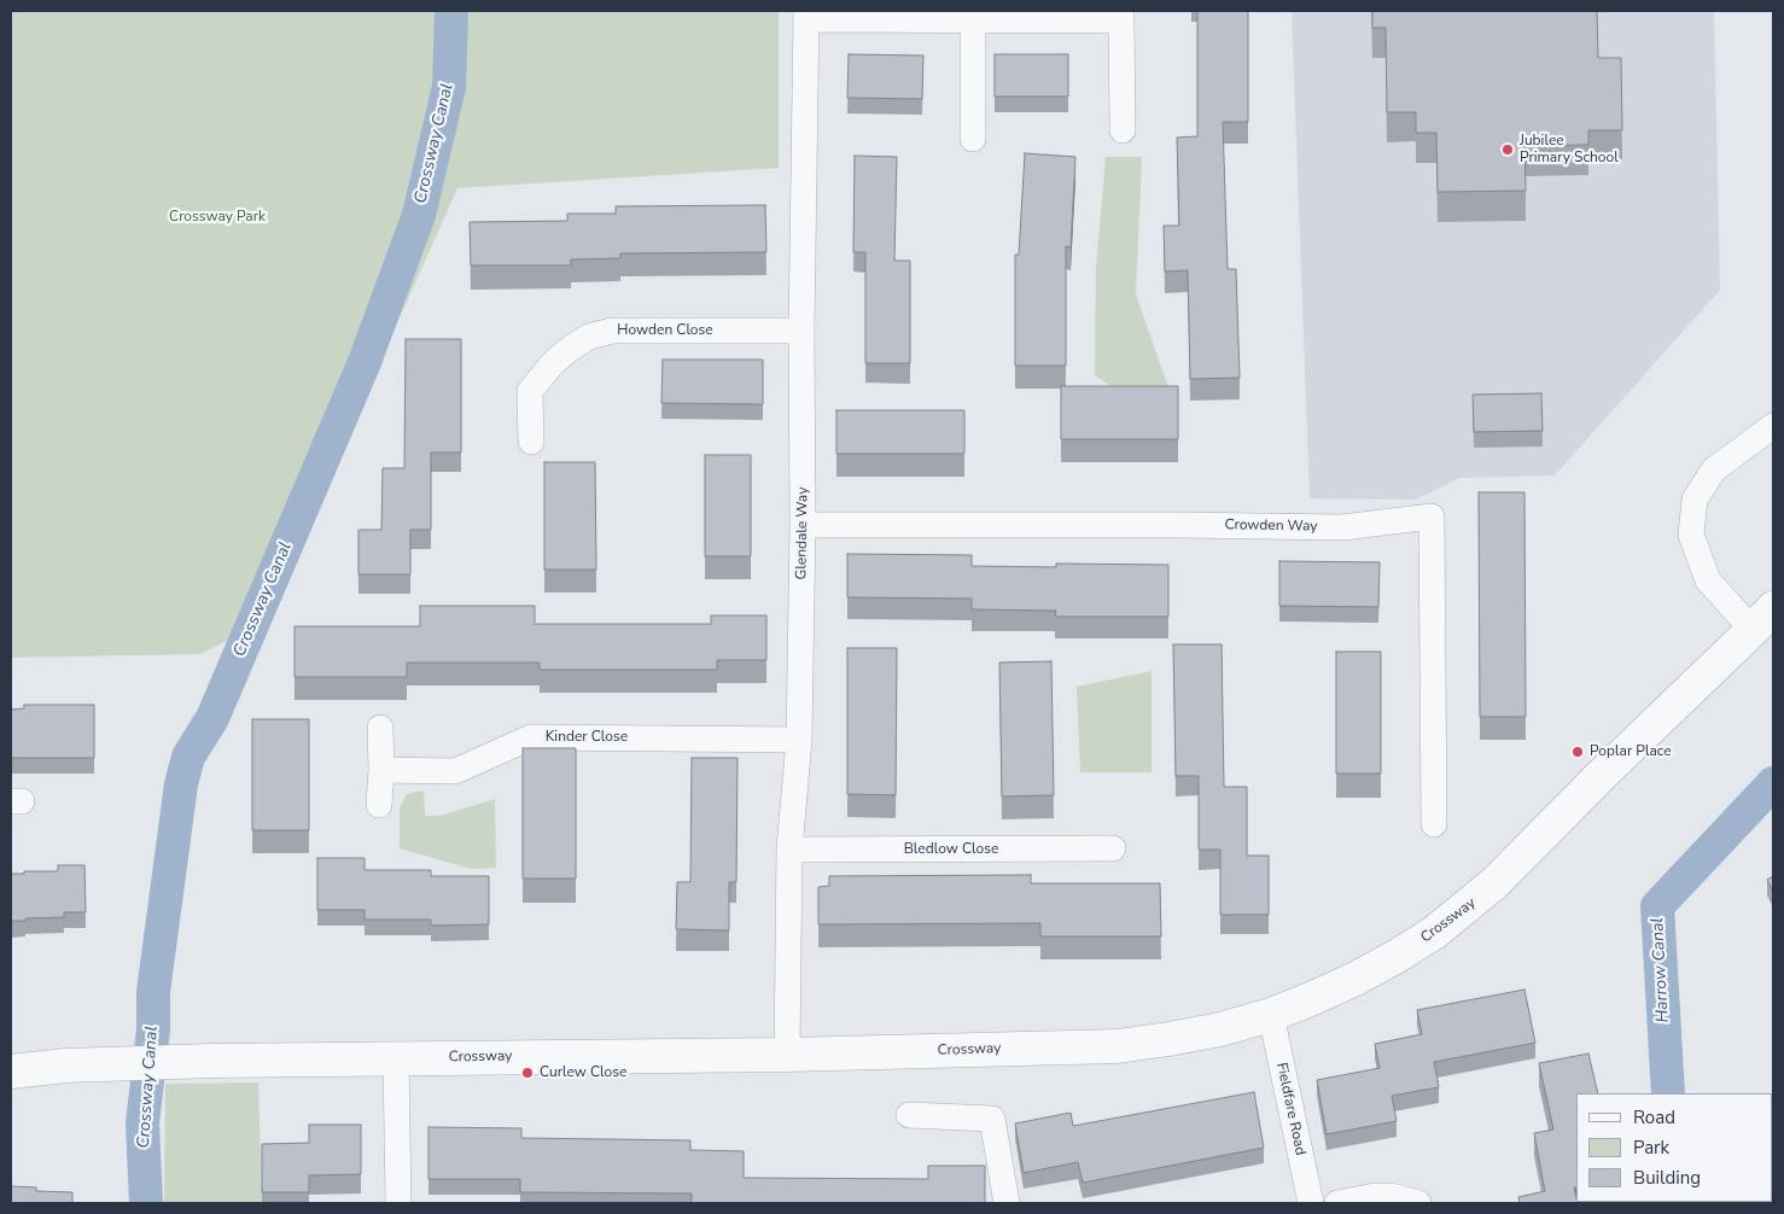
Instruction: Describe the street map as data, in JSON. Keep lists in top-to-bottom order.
{
  "streets": {
    "street": [
      "Howden Close",
      "Crowden Way",
      "Glendale Way",
      "Kinder Close",
      "Bledlow Close",
      "Crossway",
      "Fieldfare Road"
    ]
  },
  "crossings": [
    ["Howden Close", "Glendale Way"],
    ["Crowden Way", "Glendale Way"],
    ["Glendale Way", "Kinder Close"],
    ["Glendale Way", "Bledlow Close"],
    ["Glendale Way", "Crossway"],
    ["Crossway", "Fieldfare Road"]
  ],
  "water": ["Crossway Canal", "Harrow Canal"],
  "parks": ["Crossway Park"],
  "places": ["Jubilee Primary School", "Poplar Place", "Curlew Close"],
  "legend": ["Road", "Park", "Building"]
}
